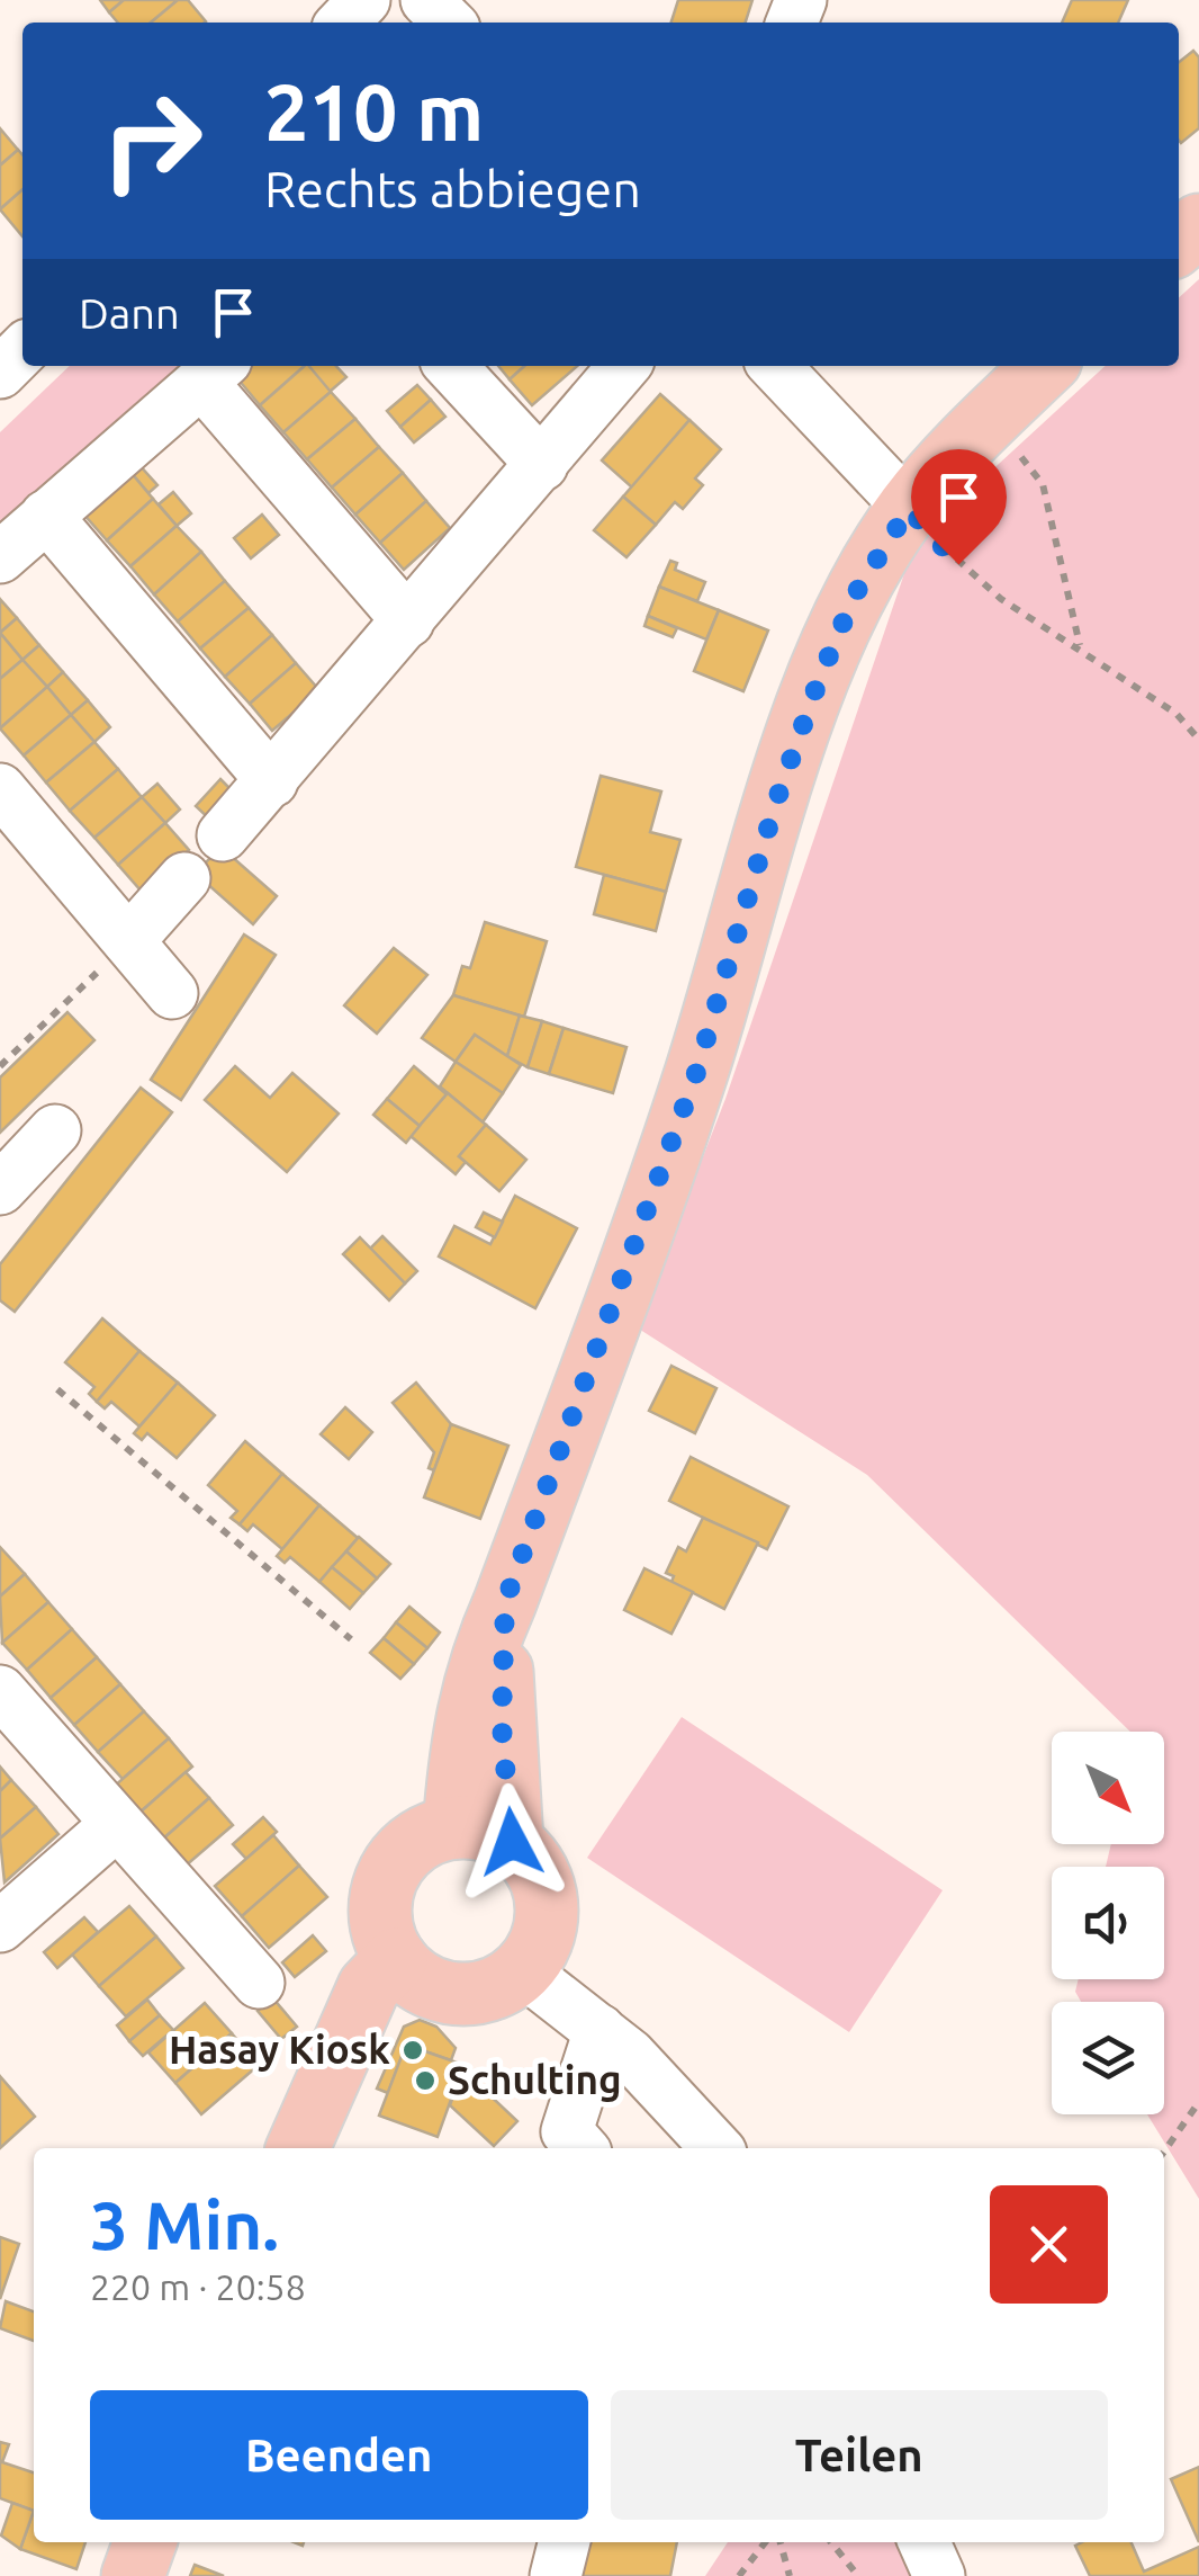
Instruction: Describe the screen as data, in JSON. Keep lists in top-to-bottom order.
{
  "places": ["Hasay Kiosk", "Schulting"],
  "north": "bottom right",
  "page": {
    "turn": ["210 m", "Rechts abbiegen"],
    "then": "Dann",
    "heading": ["3 Min.", "220 m · 20:58"],
    "buttons": ["Beenden", "Teilen"]
  }
}
